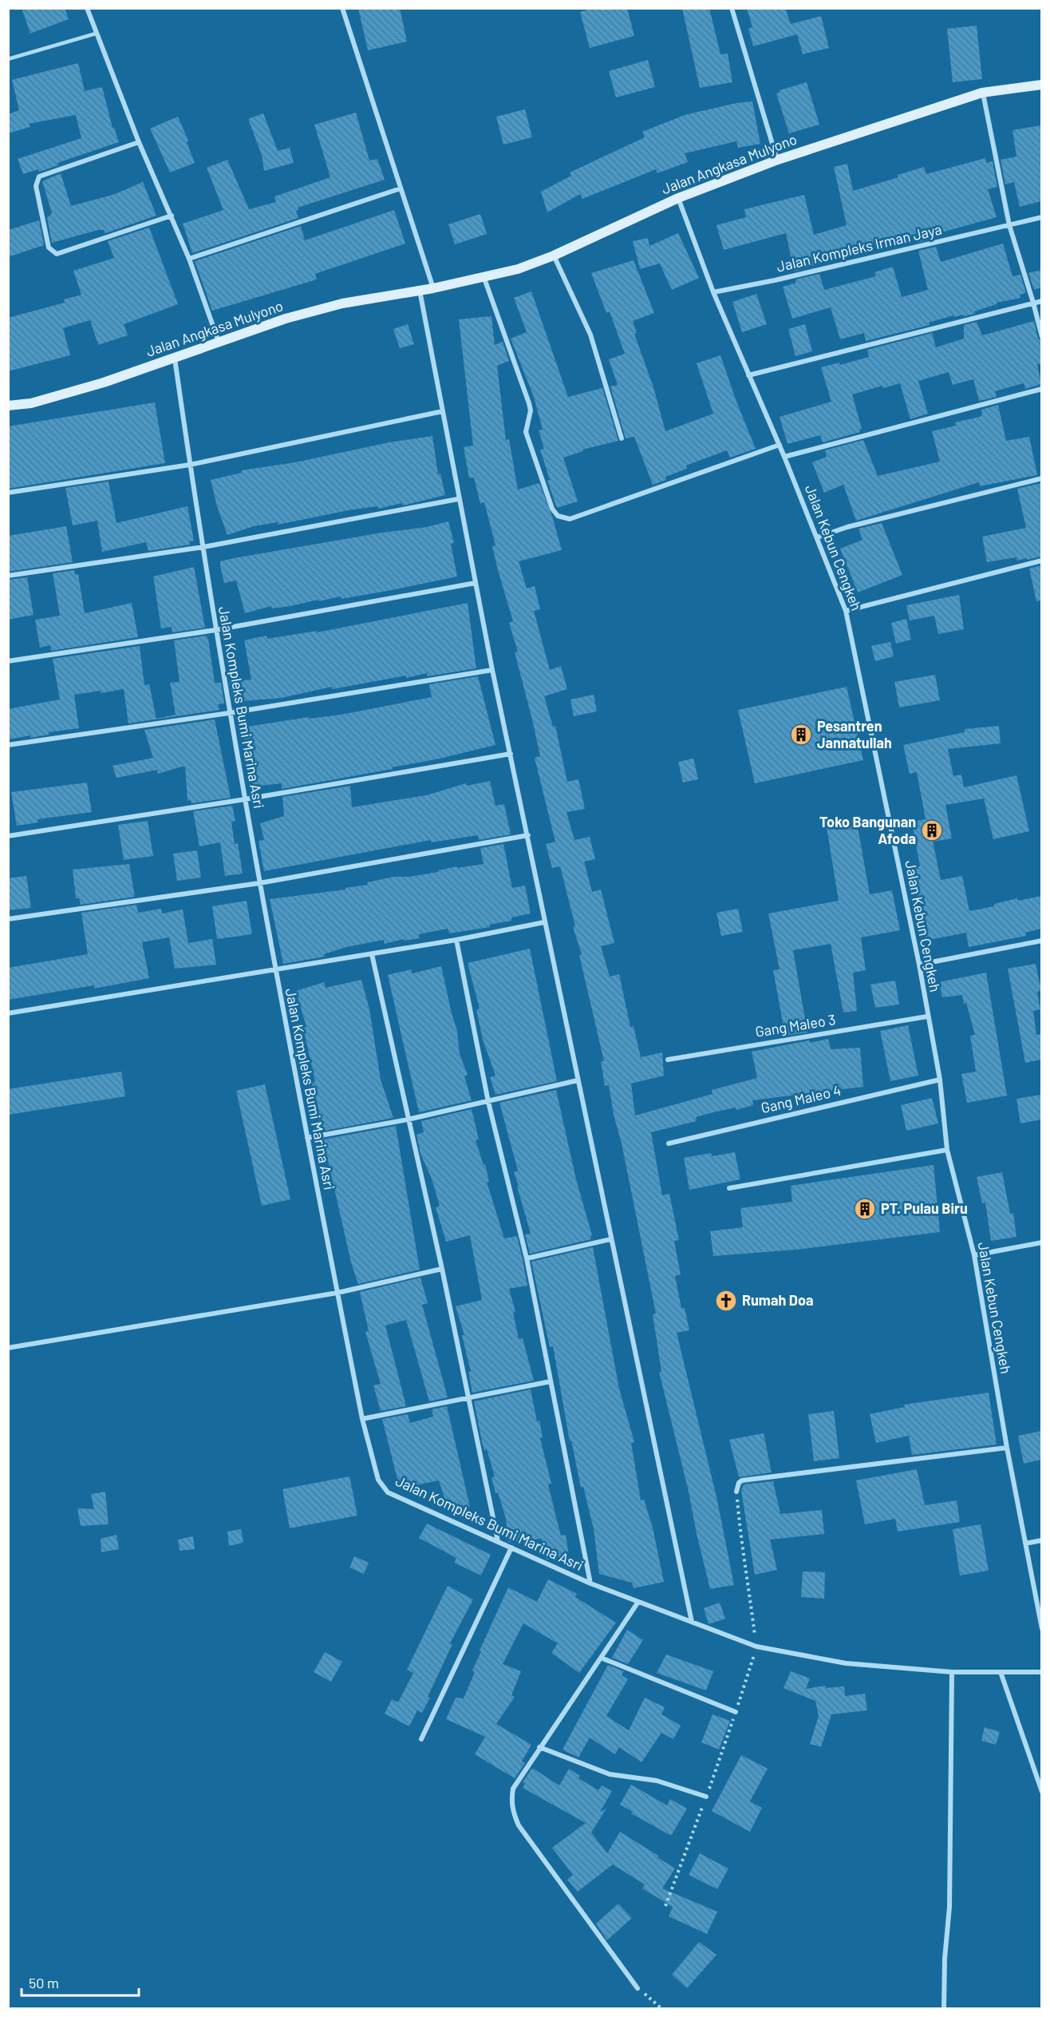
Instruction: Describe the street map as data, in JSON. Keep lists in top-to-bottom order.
{
  "streets": {
    "main road": ["Jalan Angkasa Mulyono"],
    "street": [
      "Jalan Kompleks Irman Jaya",
      "Jalan Kebun Cengkeh",
      "Jalan Kompleks Bumi Marina Asri",
      "Gang Maleo 3",
      "Gang Maleo 4"
    ]
  },
  "crossings": [
    ["Jalan Angkasa Mulyono", "Jalan Kebun Cengkeh"],
    ["Jalan Angkasa Mulyono", "Jalan Kompleks Bumi Marina Asri"],
    ["Jalan Kompleks Irman Jaya", "Jalan Kebun Cengkeh"],
    ["Jalan Kebun Cengkeh", "Gang Maleo 3"],
    ["Jalan Kebun Cengkeh", "Gang Maleo 4"]
  ],
  "places": {
    "building": ["Pesantren Jannatullah", "Toko Bangunan Afoda", "PT. Pulau Biru"],
    "church": ["Rumah Doa"]
  },
  "scale_bar": "50 m"
}
